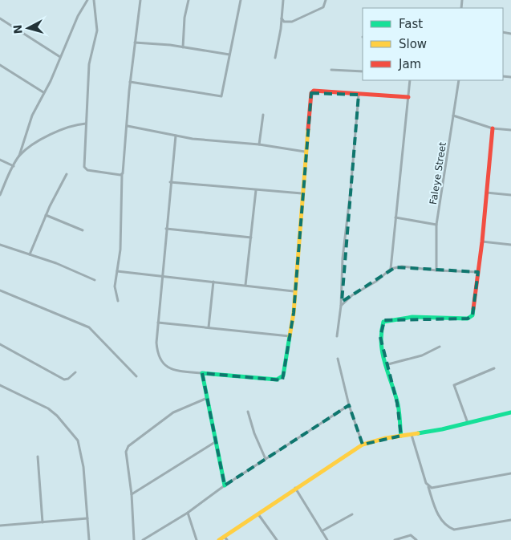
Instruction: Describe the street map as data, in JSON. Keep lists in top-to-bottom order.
{
  "streets": {
    "street": ["Faleye Street"]
  },
  "legend": ["Fast", "Slow", "Jam"],
  "north": "left"
}
